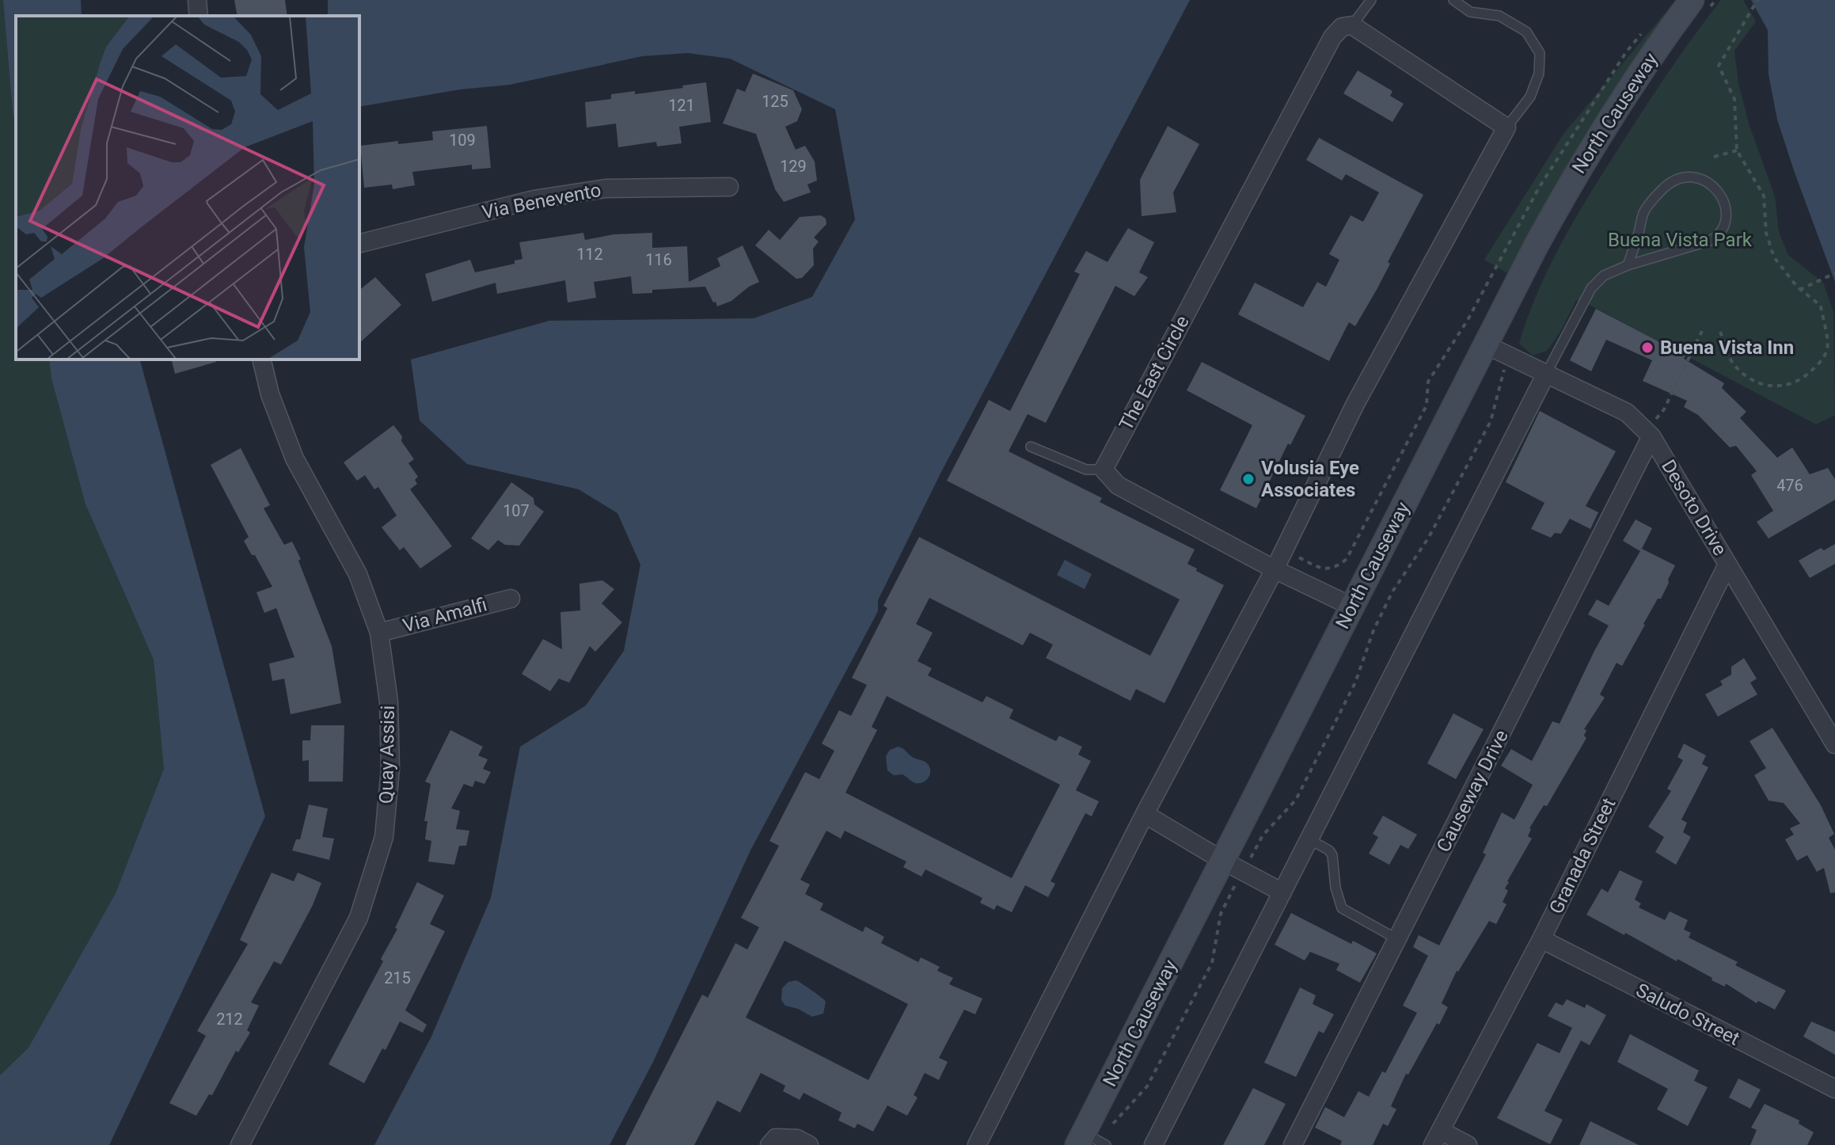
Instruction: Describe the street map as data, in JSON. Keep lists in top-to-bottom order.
{
  "streets": {
    "main road": ["North Causeway"],
    "street": [
      "Via Benevento",
      "The East Circle",
      "Desoto Drive",
      "Via Amalfi",
      "Quay Assisi",
      "Causeway Drive",
      "Granada Street",
      "Saludo Street"
    ]
  },
  "crossings": [
    ["North Causeway", "Desoto Drive"],
    ["Desoto Drive", "Causeway Drive"],
    ["Desoto Drive", "Granada Street"],
    ["Via Amalfi", "Quay Assisi"],
    ["Granada Street", "Saludo Street"]
  ],
  "parks": ["Buena Vista Park"],
  "places": ["Buena Vista Inn", "Volusia Eye Associates"],
  "house_numbers": [
    "125",
    "121",
    "109",
    "129",
    "112",
    "116",
    "476",
    "107",
    "215",
    "212"
  ]
}
